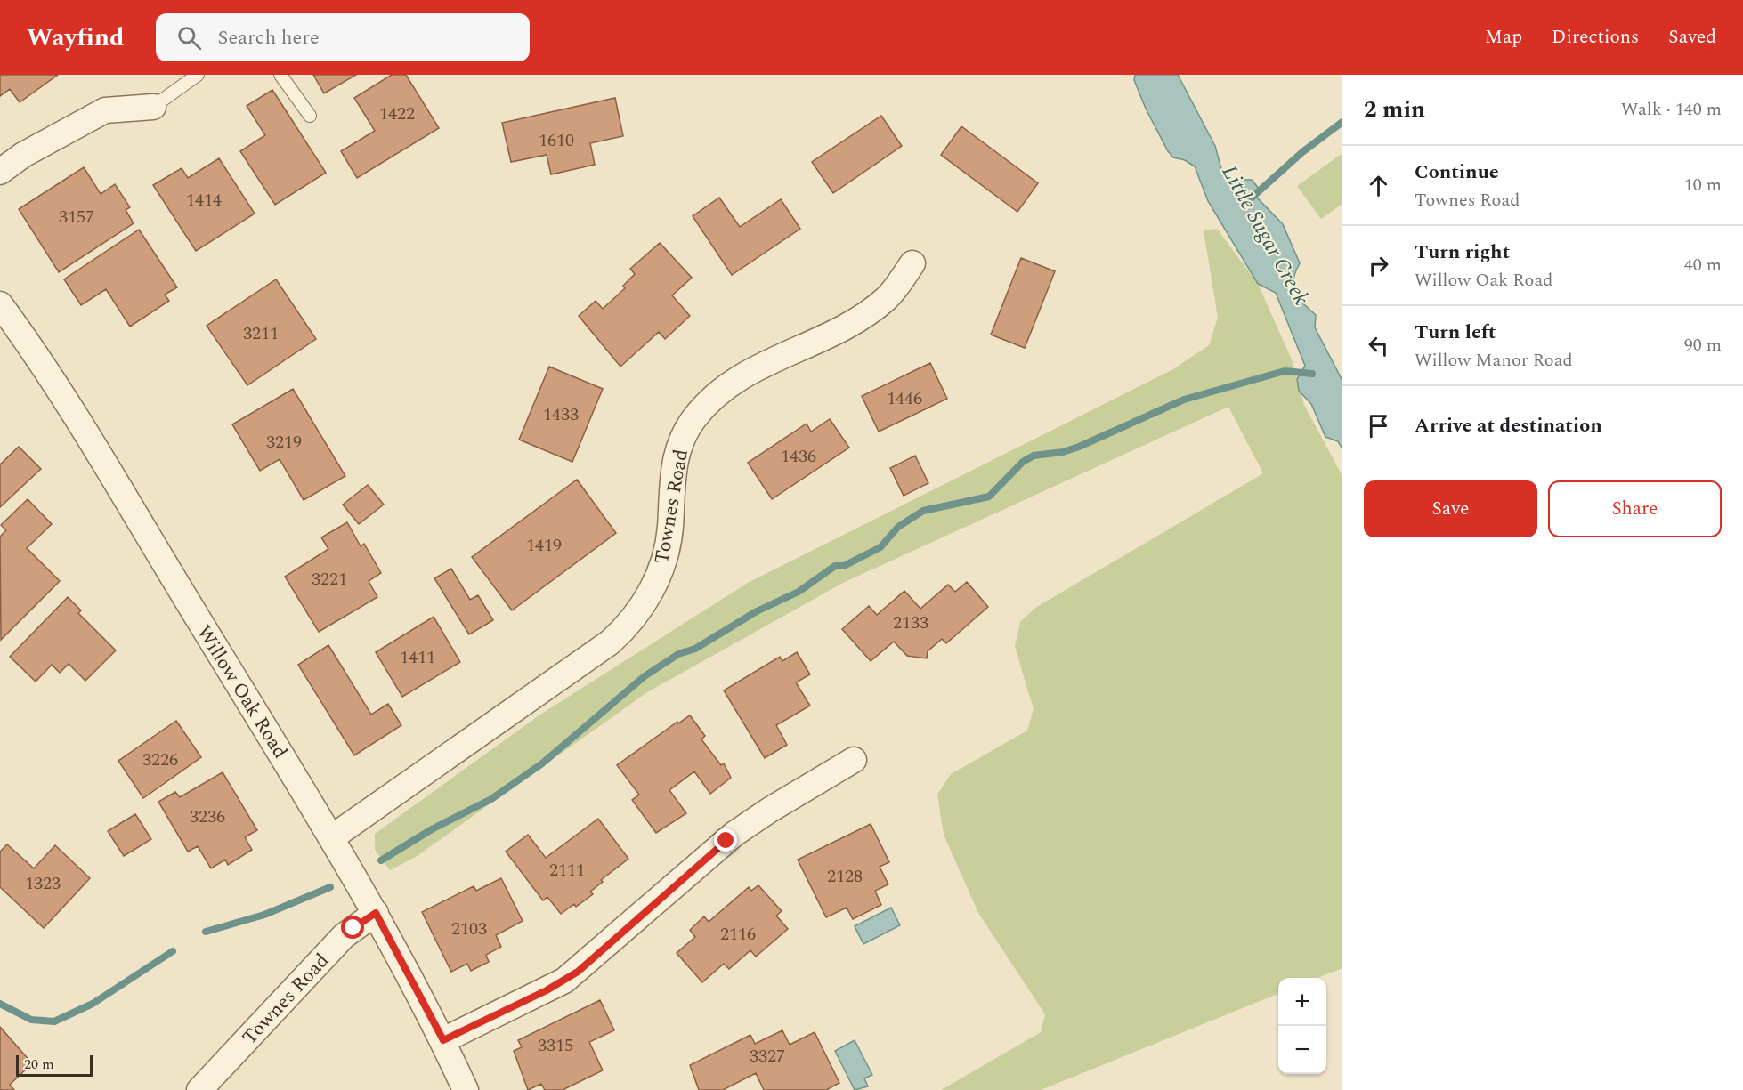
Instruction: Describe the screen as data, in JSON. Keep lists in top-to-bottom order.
{
  "streets": {
    "street": ["Townes Road", "Willow Oak Road"]
  },
  "crossings": [
    ["Townes Road", "Willow Oak Road"]
  ],
  "water": ["Little Sugar Creek"],
  "house_numbers": [
    "1422",
    "1610",
    "1414",
    "3157",
    "3211",
    "1446",
    "1433",
    "3219",
    "1436",
    "1419",
    "3221",
    "2133",
    "1411",
    "3226",
    "3236",
    "2111",
    "2128",
    "1323",
    "2103",
    "2116",
    "3315",
    "3327"
  ],
  "scale_bar": "20 m",
  "page": {
    "header": "Wayfind",
    "search": "Search here",
    "nav": ["Map", "Directions", "Saved"],
    "heading": ["2 min", "Walk · 140 m"],
    "list": [
      ["Continue", "Townes Road", "10 m"],
      ["Turn right", "Willow Oak Road", "40 m"],
      ["Turn left", "Willow Manor Road", "90 m"],
      "Arrive at destination"
    ],
    "buttons": ["Save", "Share"],
    "map_buttons": ["+", "−"],
    "scale": "20 m"
  }
}
